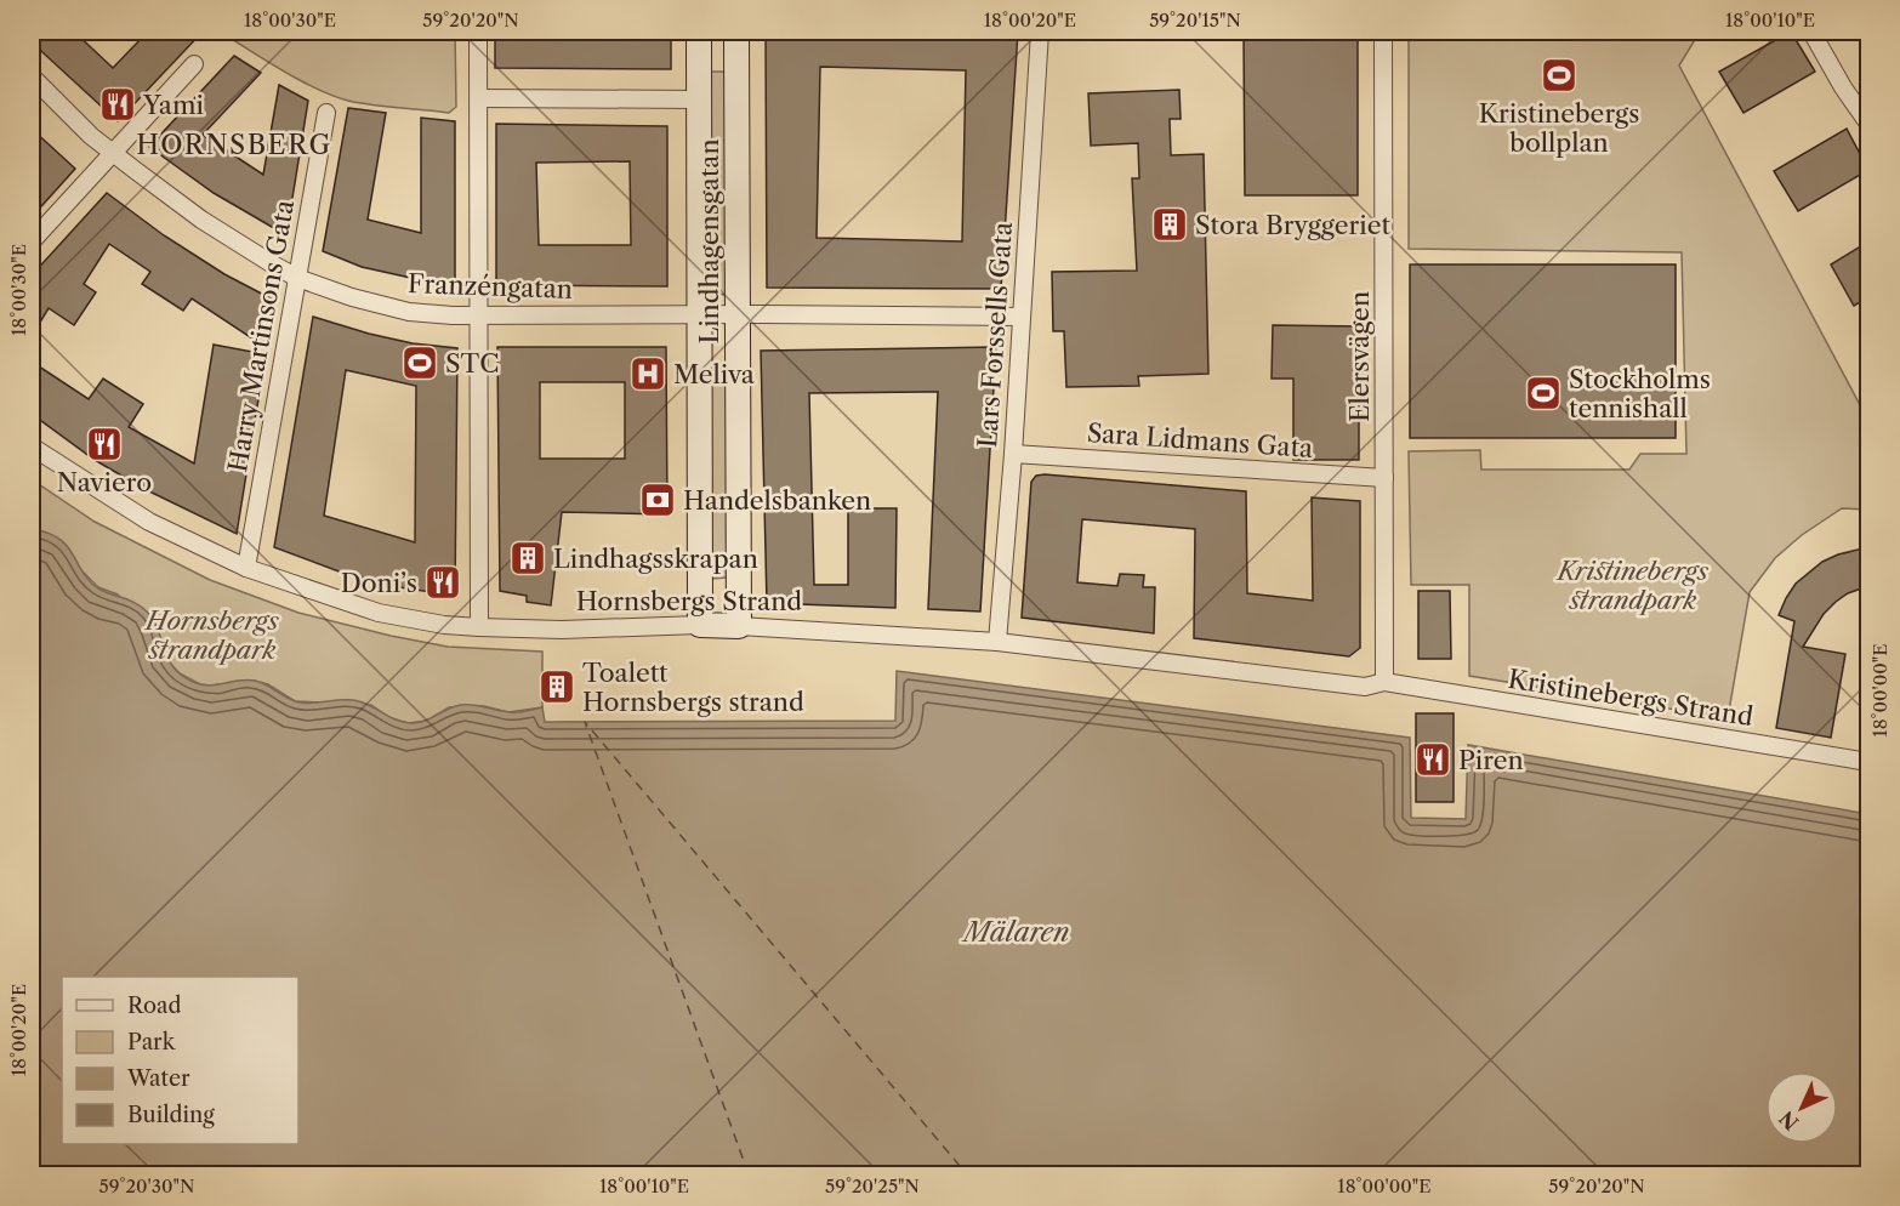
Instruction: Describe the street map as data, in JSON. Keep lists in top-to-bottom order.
{
  "streets": {
    "street": [
      "Lindhagensgatan",
      "Franzéngatan",
      "Lars Forssells Gata",
      "Harry Martinsons Gata",
      "Elersvägen",
      "Sara Lidmans Gata",
      "Hornsbergs Strand",
      "Kristinebergs Strand"
    ]
  },
  "crossings": [
    ["Lindhagensgatan", "Franzéngatan"],
    ["Lindhagensgatan", "Hornsbergs Strand"],
    ["Franzéngatan", "Lars Forssells Gata"],
    ["Franzéngatan", "Harry Martinsons Gata"],
    ["Lars Forssells Gata", "Sara Lidmans Gata"],
    ["Lars Forssells Gata", "Hornsbergs Strand"],
    ["Harry Martinsons Gata", "Hornsbergs Strand"],
    ["Elersvägen", "Sara Lidmans Gata"],
    ["Elersvägen", "Hornsbergs Strand"],
    ["Elersvägen", "Kristinebergs Strand"],
    ["Hornsbergs Strand", "Kristinebergs Strand"]
  ],
  "districts": ["HORNSBERG"],
  "water": ["Mälaren"],
  "parks": ["Kristinebergs strandpark", "Hornsbergs strandpark"],
  "places": {
    "sports": ["Kristinebergs bollplan", "STC", "Stockholms tennishall"],
    "restaurant": [
      "Yami",
      "Naviero",
      "Doni’s",
      "Piren"
    ],
    "building": ["Stora Bryggeriet", "Lindhagsskrapan", "Toalett Hornsbergs strand"],
    "hospital": ["Meliva"],
    "bank": ["Handelsbanken"]
  },
  "legend": [
    "Road",
    "Park",
    "Water",
    "Building"
  ],
  "north": "bottom left",
  "coordinates": [
    "18°00'30\"E",
    "59°20'20\"N",
    "18°00'20\"E",
    "59°20'15\"N",
    "18°00'10\"E",
    "18°00'00\"E",
    "59°20'30\"N",
    "59°20'25\"N"
  ]
}
